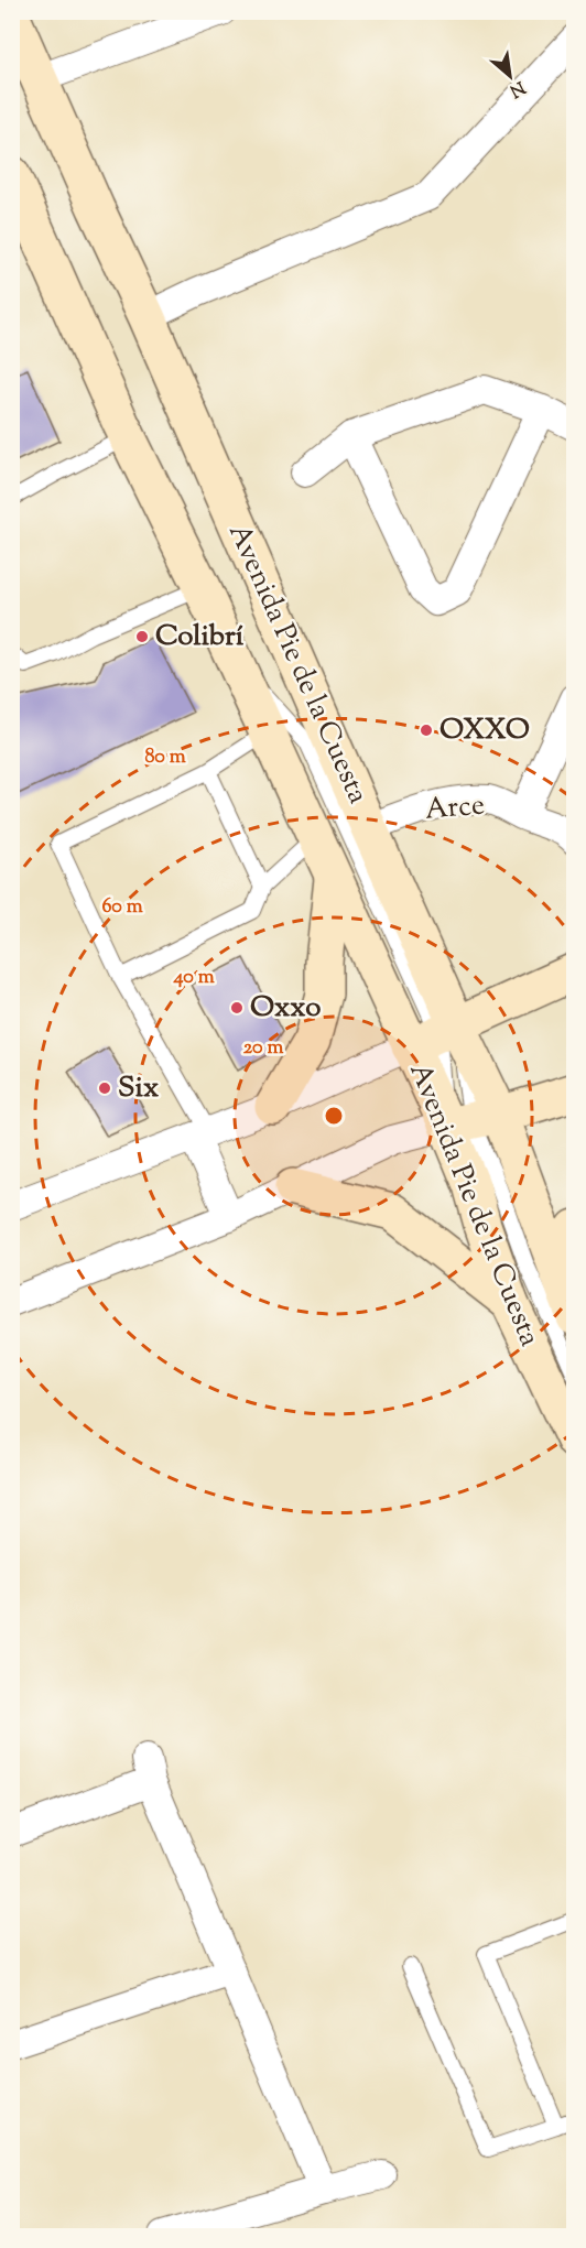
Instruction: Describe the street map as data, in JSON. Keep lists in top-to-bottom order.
{
  "streets": {
    "main road": ["Avenida Pie de la Cuesta"],
    "street": ["Arce"]
  },
  "crossings": [
    ["Avenida Pie de la Cuesta", "Arce"]
  ],
  "places": [
    "Colibrí",
    "OXXO",
    "Oxxo",
    "Six"
  ],
  "north": "bottom right",
  "rings": [
    "80 m",
    "60 m",
    "40 m",
    "20 m"
  ]
}
